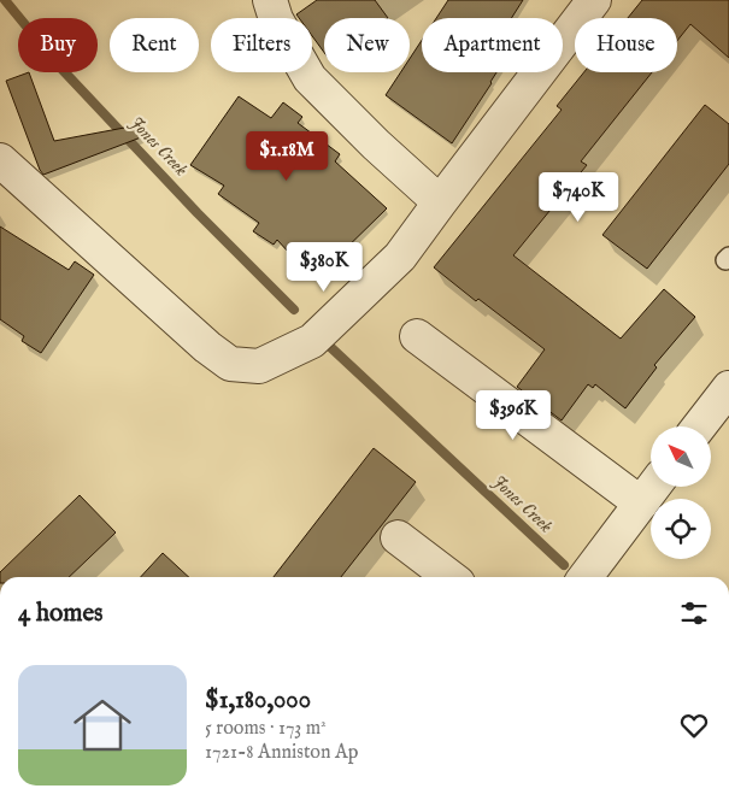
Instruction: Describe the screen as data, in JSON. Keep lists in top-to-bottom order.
{
  "water": ["Jones Creek"],
  "north": "top left",
  "page": {
    "chip": [
      "Buy",
      "Rent",
      "Filters",
      "New",
      "Apartment",
      "House"
    ],
    "price": [
      "$1.18M",
      "$740K",
      "$380K",
      "$396K"
    ],
    "heading": "4 homes",
    "list": [
      {
        "name": "$1,180,000",
        "note": "5 rooms · 173 m² · 1721-8 Anniston Ap"
      }
    ]
  }
}
